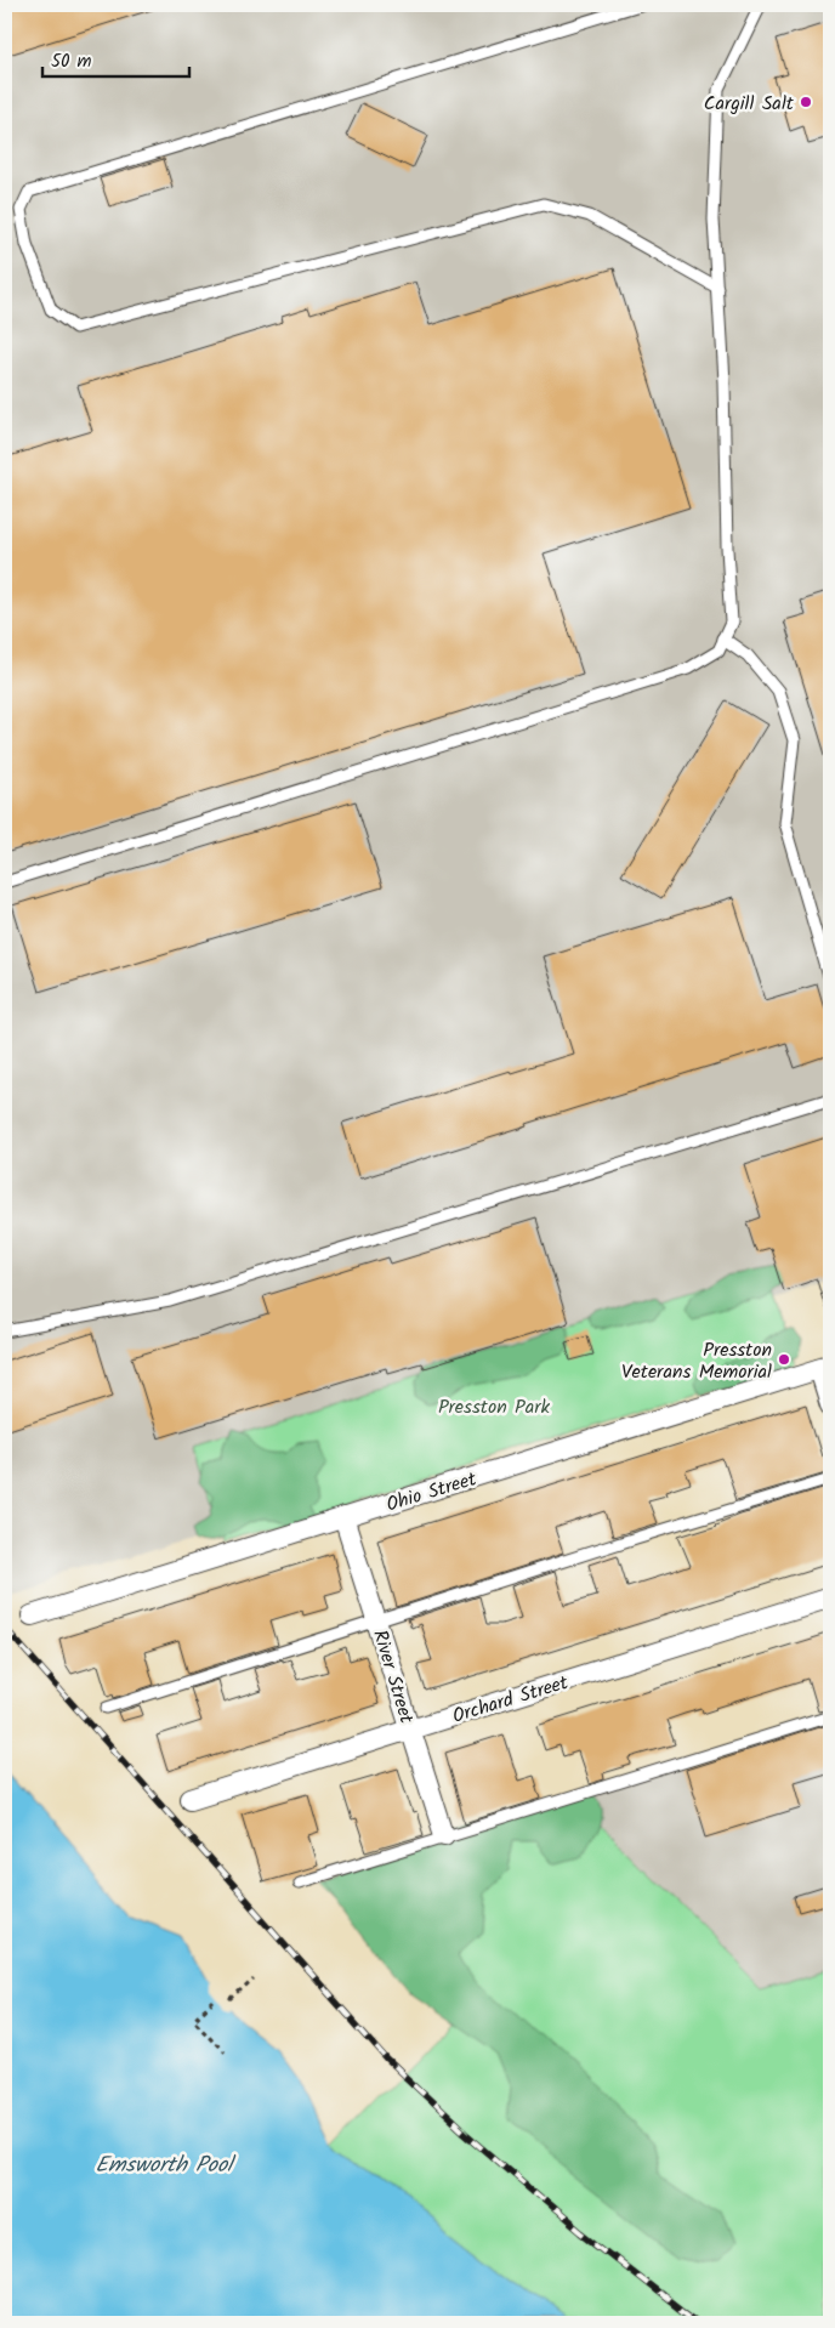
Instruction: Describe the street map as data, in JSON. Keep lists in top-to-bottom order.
{
  "streets": {
    "street": ["Ohio Street", "River Street", "Orchard Street"]
  },
  "crossings": [
    ["Ohio Street", "River Street"],
    ["River Street", "Orchard Street"]
  ],
  "water": ["Emsworth Pool"],
  "parks": ["Presston Park"],
  "places": ["Cargill Salt", "Presston Veterans Memorial"],
  "scale_bar": "50 m"
}
